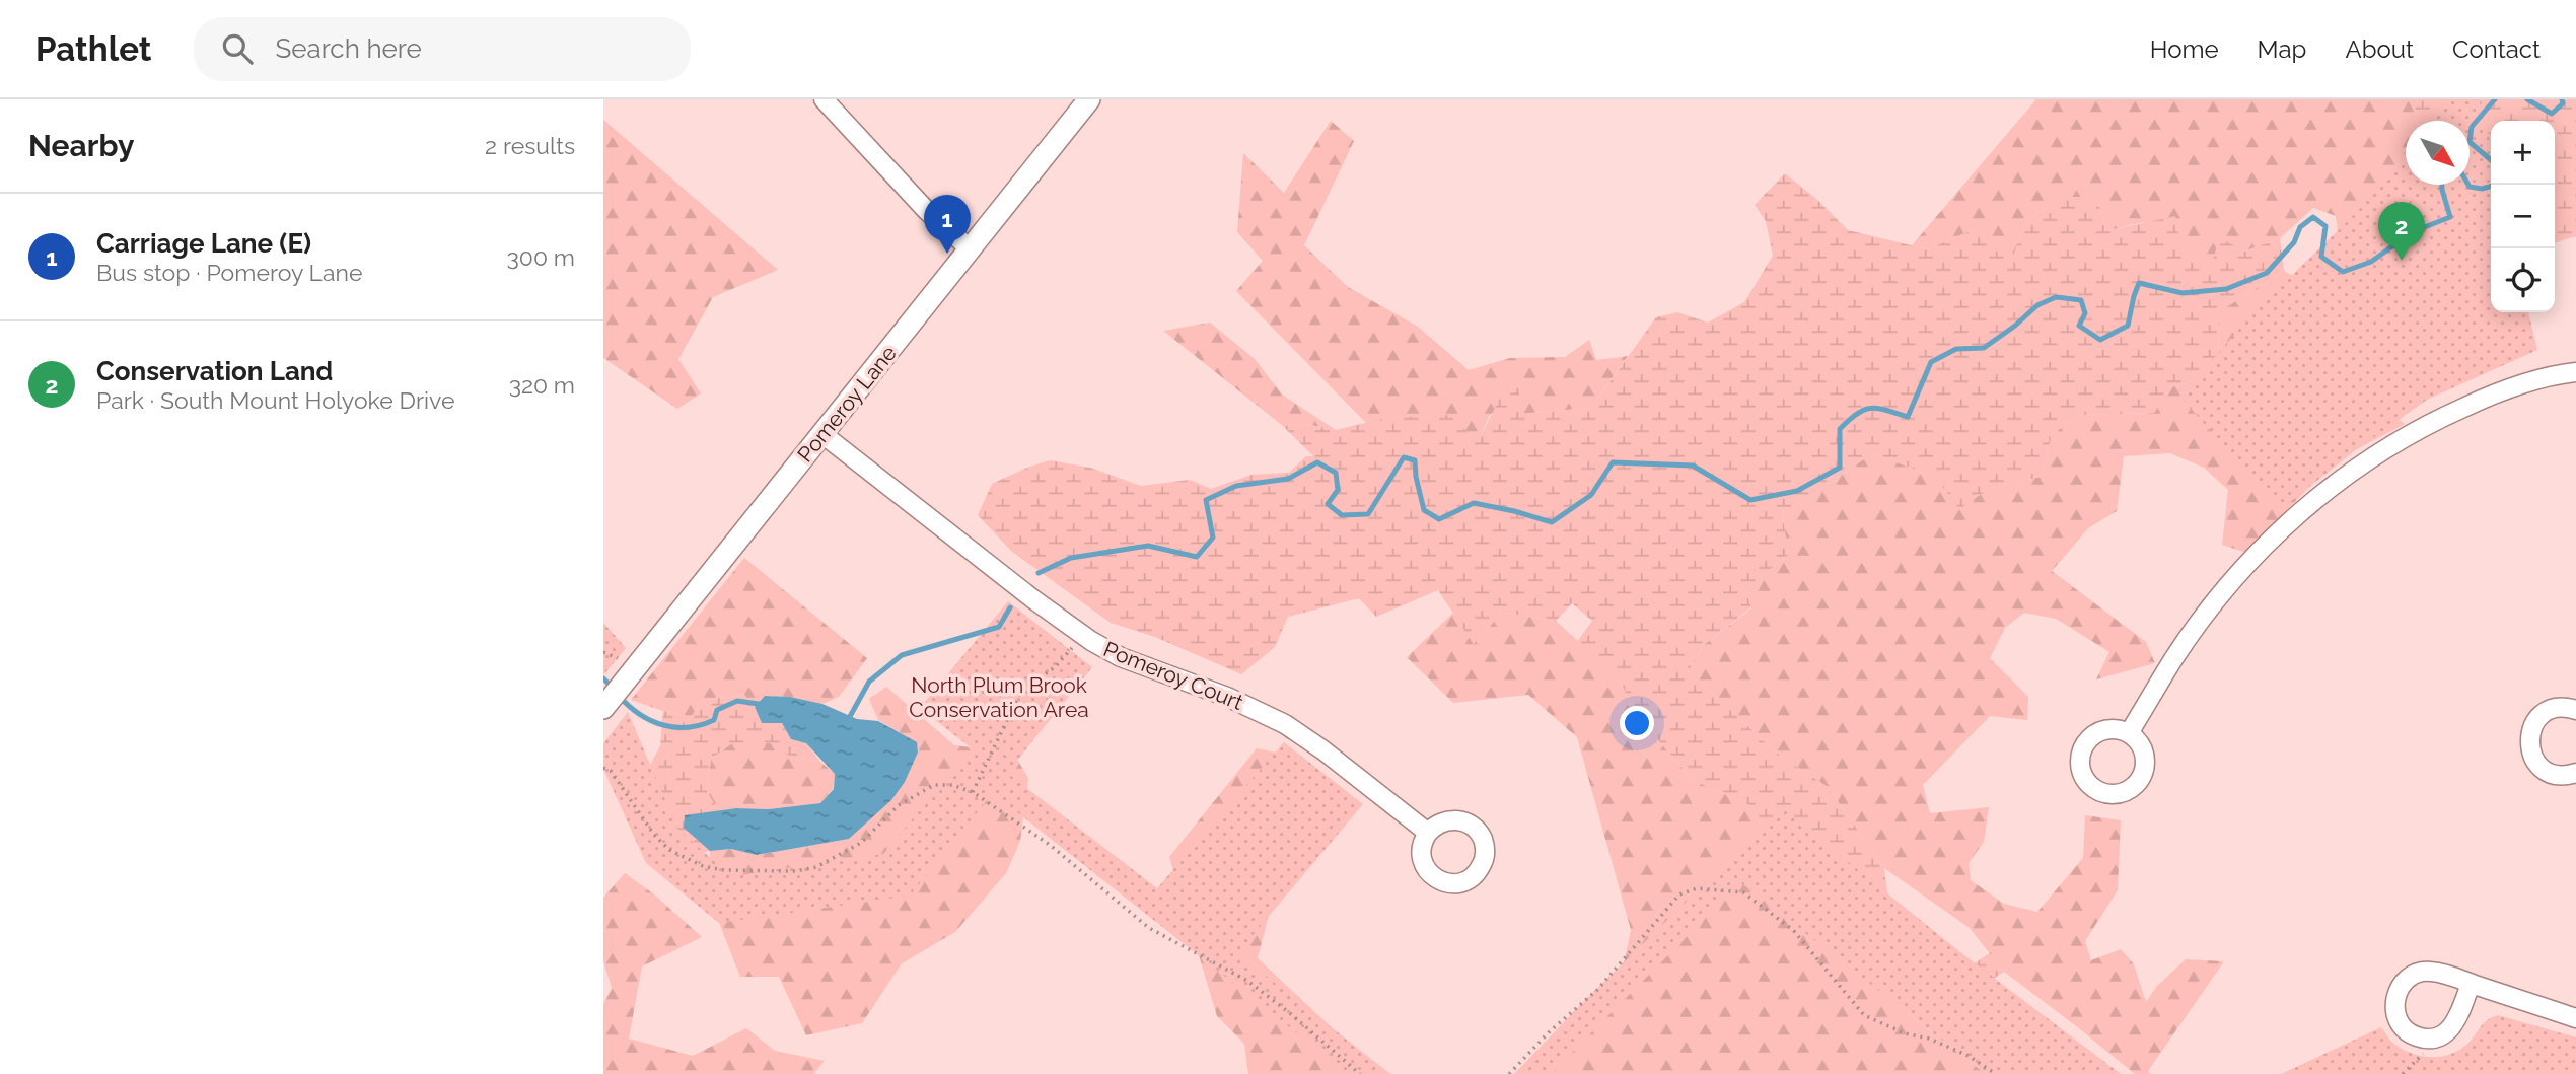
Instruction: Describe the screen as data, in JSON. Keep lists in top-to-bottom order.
{
  "streets": {
    "street": ["Pomeroy Lane", "Pomeroy Court"]
  },
  "crossings": [
    ["Pomeroy Lane", "Pomeroy Court"]
  ],
  "parks": ["North Plum Brook Conservation Area"],
  "north": "bottom right",
  "page": {
    "header": "Pathlet",
    "search": "Search here",
    "nav": [
      "Home",
      "Map",
      "About",
      "Contact"
    ],
    "heading": ["Nearby", "2 results"],
    "map_buttons": ["+", "−"],
    "list": [
      {
        "mark": "1",
        "name": "Carriage Lane (E)",
        "note": "Bus stop · Pomeroy Lane",
        "value": "300 m"
      },
      {
        "mark": "2",
        "name": "Conservation Land",
        "note": "Park · South Mount Holyoke Drive",
        "value": "320 m"
      }
    ],
    "pins": ["1", "2"]
  }
}
